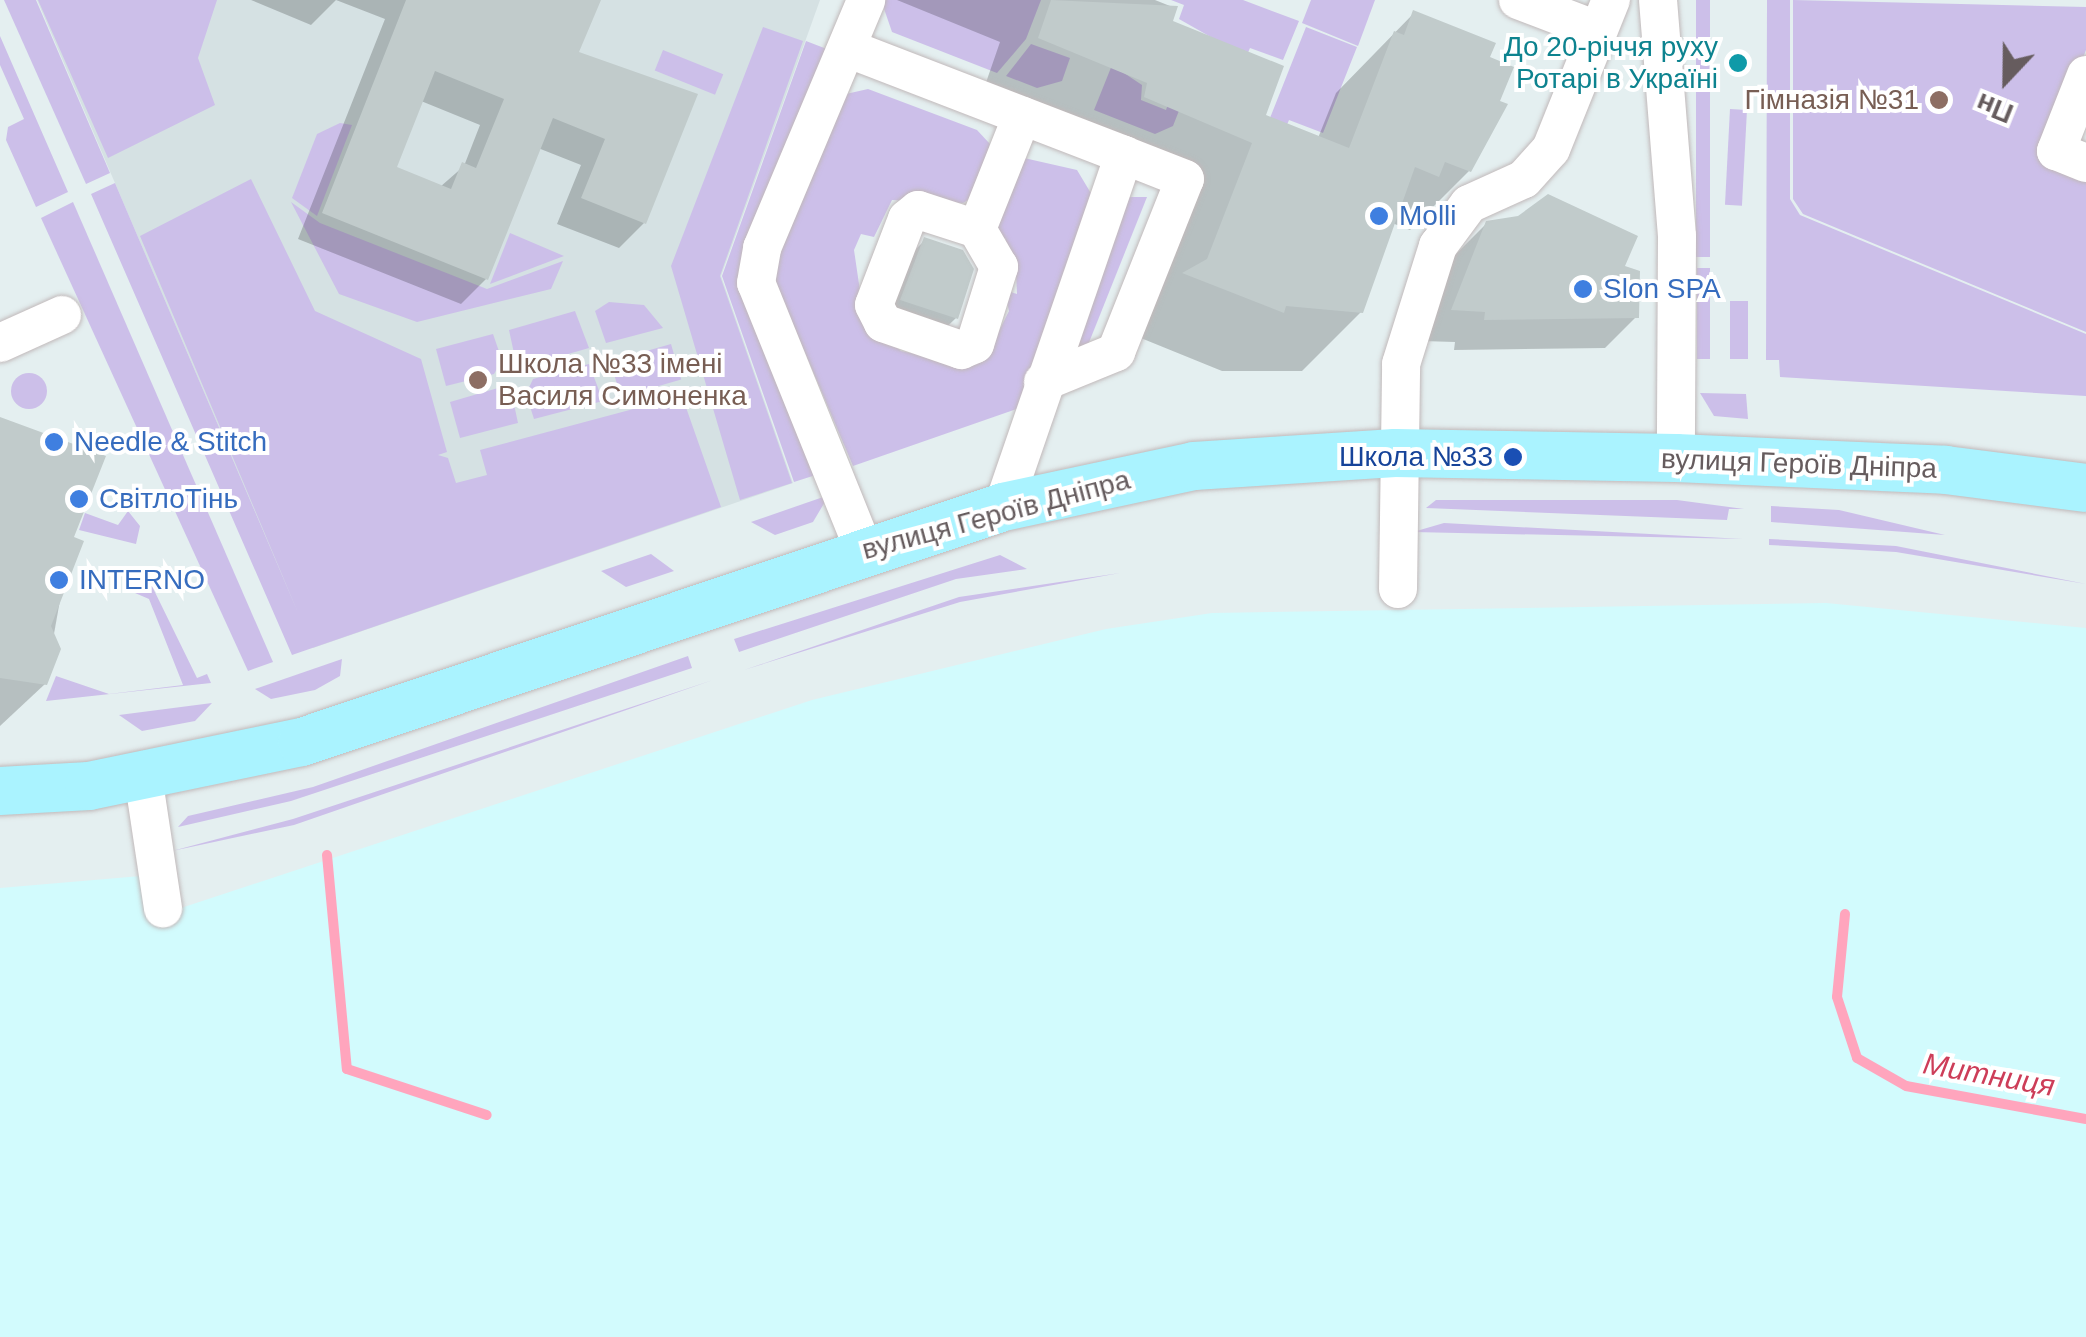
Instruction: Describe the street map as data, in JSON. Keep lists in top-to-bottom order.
{
  "streets": {
    "main road": ["вулиця Героїв Дніпра"]
  },
  "water": ["Митниця"],
  "places": [
    "До 20-річчя руху Ротарі в Україні",
    "Гімназія №31",
    "Molli",
    "Slon SPA",
    "Школа №33 імені Василя Симоненка",
    "Needle & Stitch",
    "Школа №33",
    "СвітлоТінь",
    "INTERNO"
  ],
  "north": "bottom"
}
